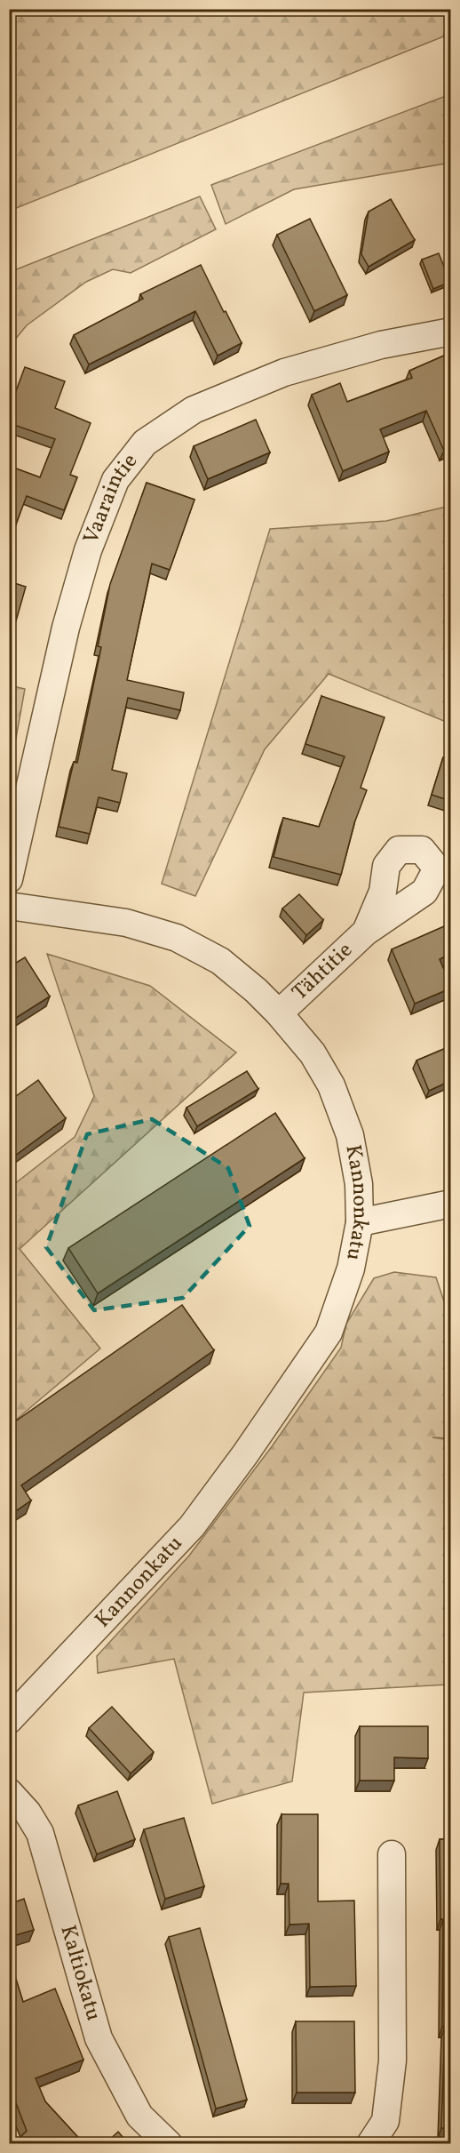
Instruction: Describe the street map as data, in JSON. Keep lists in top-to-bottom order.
{
  "streets": {
    "street": [
      "Vaaraintie",
      "Tähtitie",
      "Kannonkatu",
      "Kaltiokatu"
    ]
  },
  "crossings": [
    ["Tähtitie", "Kannonkatu"]
  ]
}
